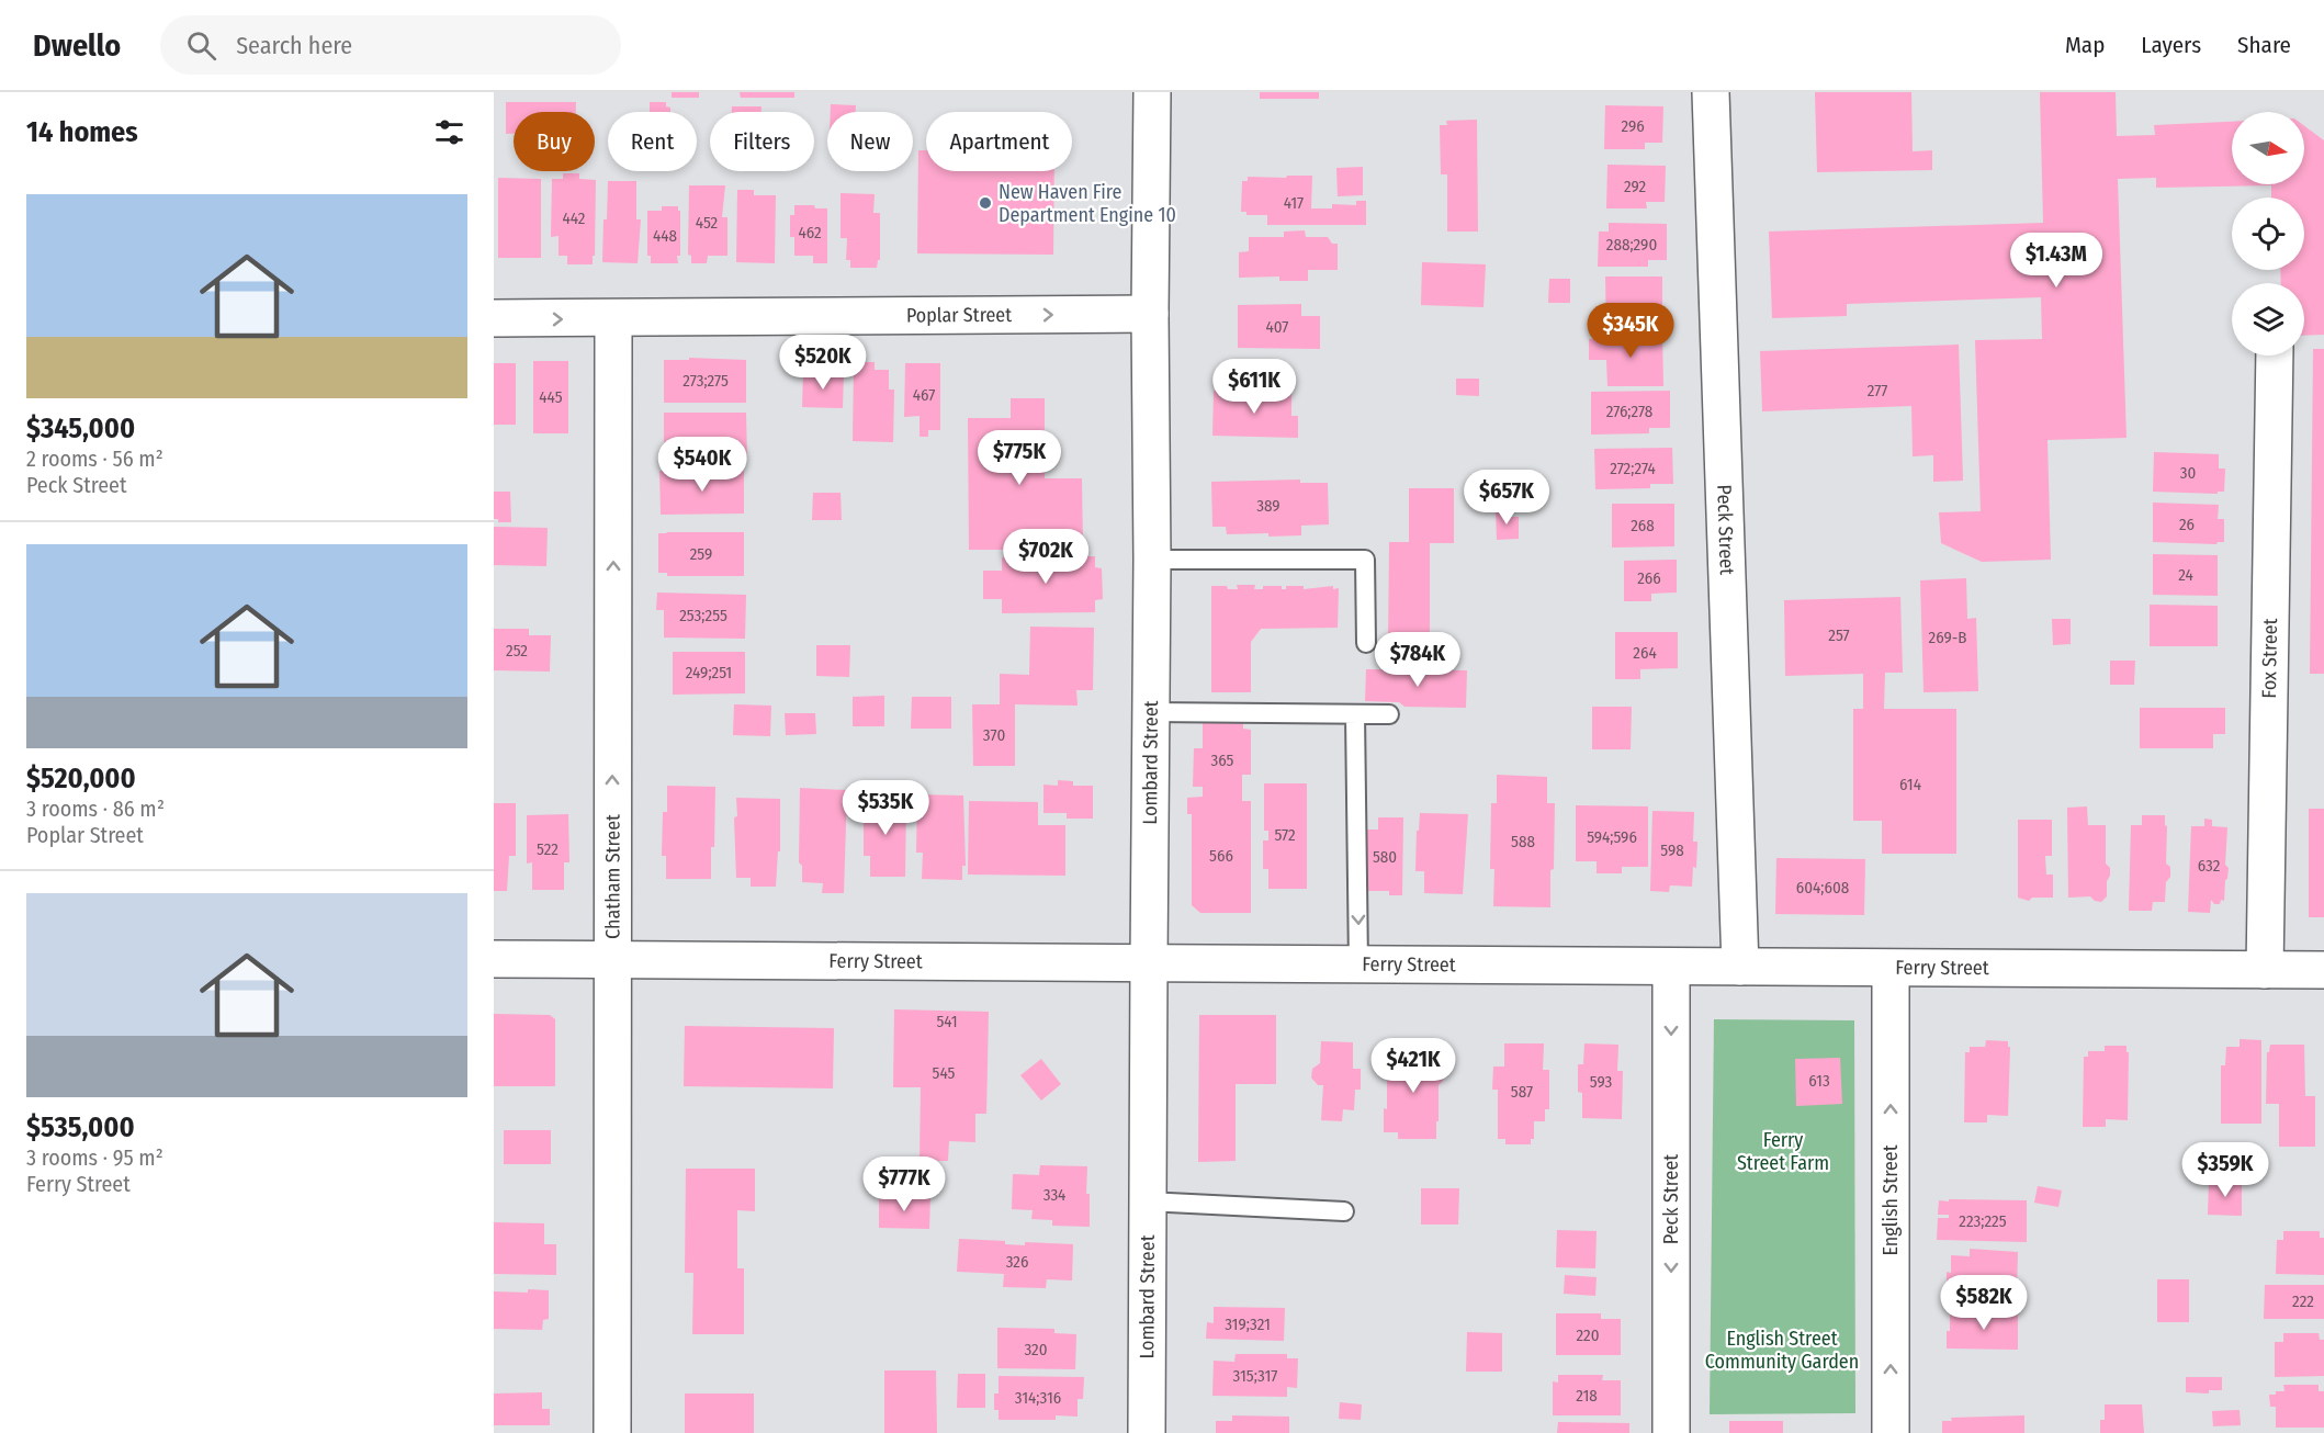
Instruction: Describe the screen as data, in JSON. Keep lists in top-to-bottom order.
{
  "streets": {
    "street": [
      "Poplar Street",
      "Peck Street",
      "Fox Street",
      "Lombard Street",
      "Chatham Street",
      "Ferry Street",
      "English Street"
    ]
  },
  "crossings": [
    ["Poplar Street", "Lombard Street"],
    ["Poplar Street", "Chatham Street"],
    ["Peck Street", "Ferry Street"],
    ["Fox Street", "Ferry Street"],
    ["Lombard Street", "Ferry Street"],
    ["Chatham Street", "Ferry Street"],
    ["Ferry Street", "English Street"]
  ],
  "one_way": ["Poplar Street", "Chatham Street", "English Street"],
  "parks": ["Ferry Street Farm", "English Street Community Garden"],
  "places": ["New Haven Fire Department Engine 10"],
  "house_numbers": [
    "296",
    "292",
    "417",
    "442",
    "452",
    "462",
    "448",
    "288;290",
    "407",
    "273;275",
    "277",
    "467",
    "445",
    "276;278",
    "272;274",
    "30",
    "389",
    "26",
    "268",
    "259",
    "24",
    "266",
    "253;255",
    "257",
    "269-B",
    "252",
    "264",
    "249;251",
    "370",
    "365",
    "614",
    "572",
    "594;596",
    "588",
    "522",
    "598",
    "566",
    "580",
    "632",
    "604;608",
    "541",
    "545",
    "613",
    "593",
    "587",
    "334",
    "223;225",
    "326",
    "222",
    "319;321",
    "220",
    "320",
    "315;317",
    "218",
    "314;316"
  ],
  "north": "right",
  "page": {
    "header": "Dwello",
    "search": "Search here",
    "nav": ["Map", "Layers", "Share"],
    "heading": "14 homes",
    "chip": [
      "Buy",
      "Rent",
      "Filters",
      "New",
      "Apartment"
    ],
    "list": [
      {
        "name": "$345,000",
        "note": "2 rooms · 56 m² · Peck Street"
      },
      {
        "name": "$520,000",
        "note": "3 rooms · 86 m² · Poplar Street"
      },
      {
        "name": "$535,000",
        "note": "3 rooms · 95 m² · Ferry Street"
      }
    ],
    "price": [
      "$1.43M",
      "$345K",
      "$520K",
      "$611K",
      "$775K",
      "$540K",
      "$657K",
      "$702K",
      "$784K",
      "$535K",
      "$421K",
      "$359K",
      "$777K",
      "$582K"
    ]
  }
}
